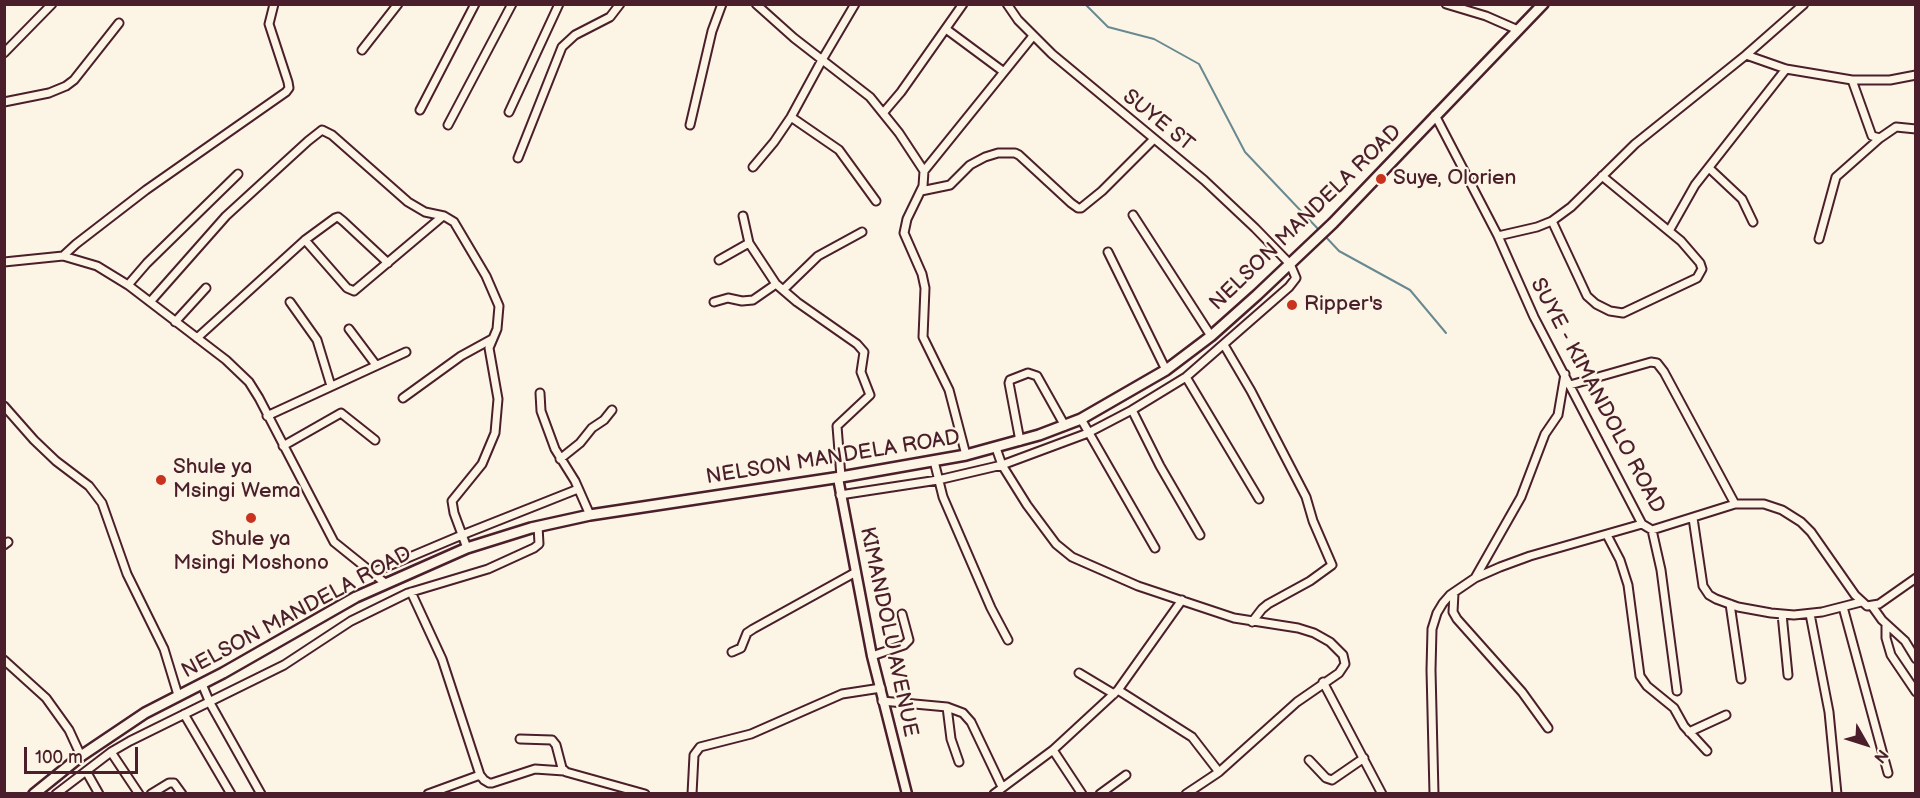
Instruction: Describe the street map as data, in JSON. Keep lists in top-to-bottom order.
{
  "streets": {
    "main road": ["NELSON MANDELA ROAD"],
    "street": ["SUYE ST", "SUYE - KIMANDOLO ROAD", "KIMANDOLU AVENUE"]
  },
  "crossings": [
    ["SUYE ST", "NELSON MANDELA ROAD"],
    ["NELSON MANDELA ROAD", "SUYE - KIMANDOLO ROAD"],
    ["NELSON MANDELA ROAD", "KIMANDOLU AVENUE"]
  ],
  "places": [
    "Suye, Olorien",
    "Ripper's",
    "Shule ya Msingi Wema",
    "Shule ya Msingi Moshono"
  ],
  "scale_bar": "100 m",
  "north": "bottom right"
}
